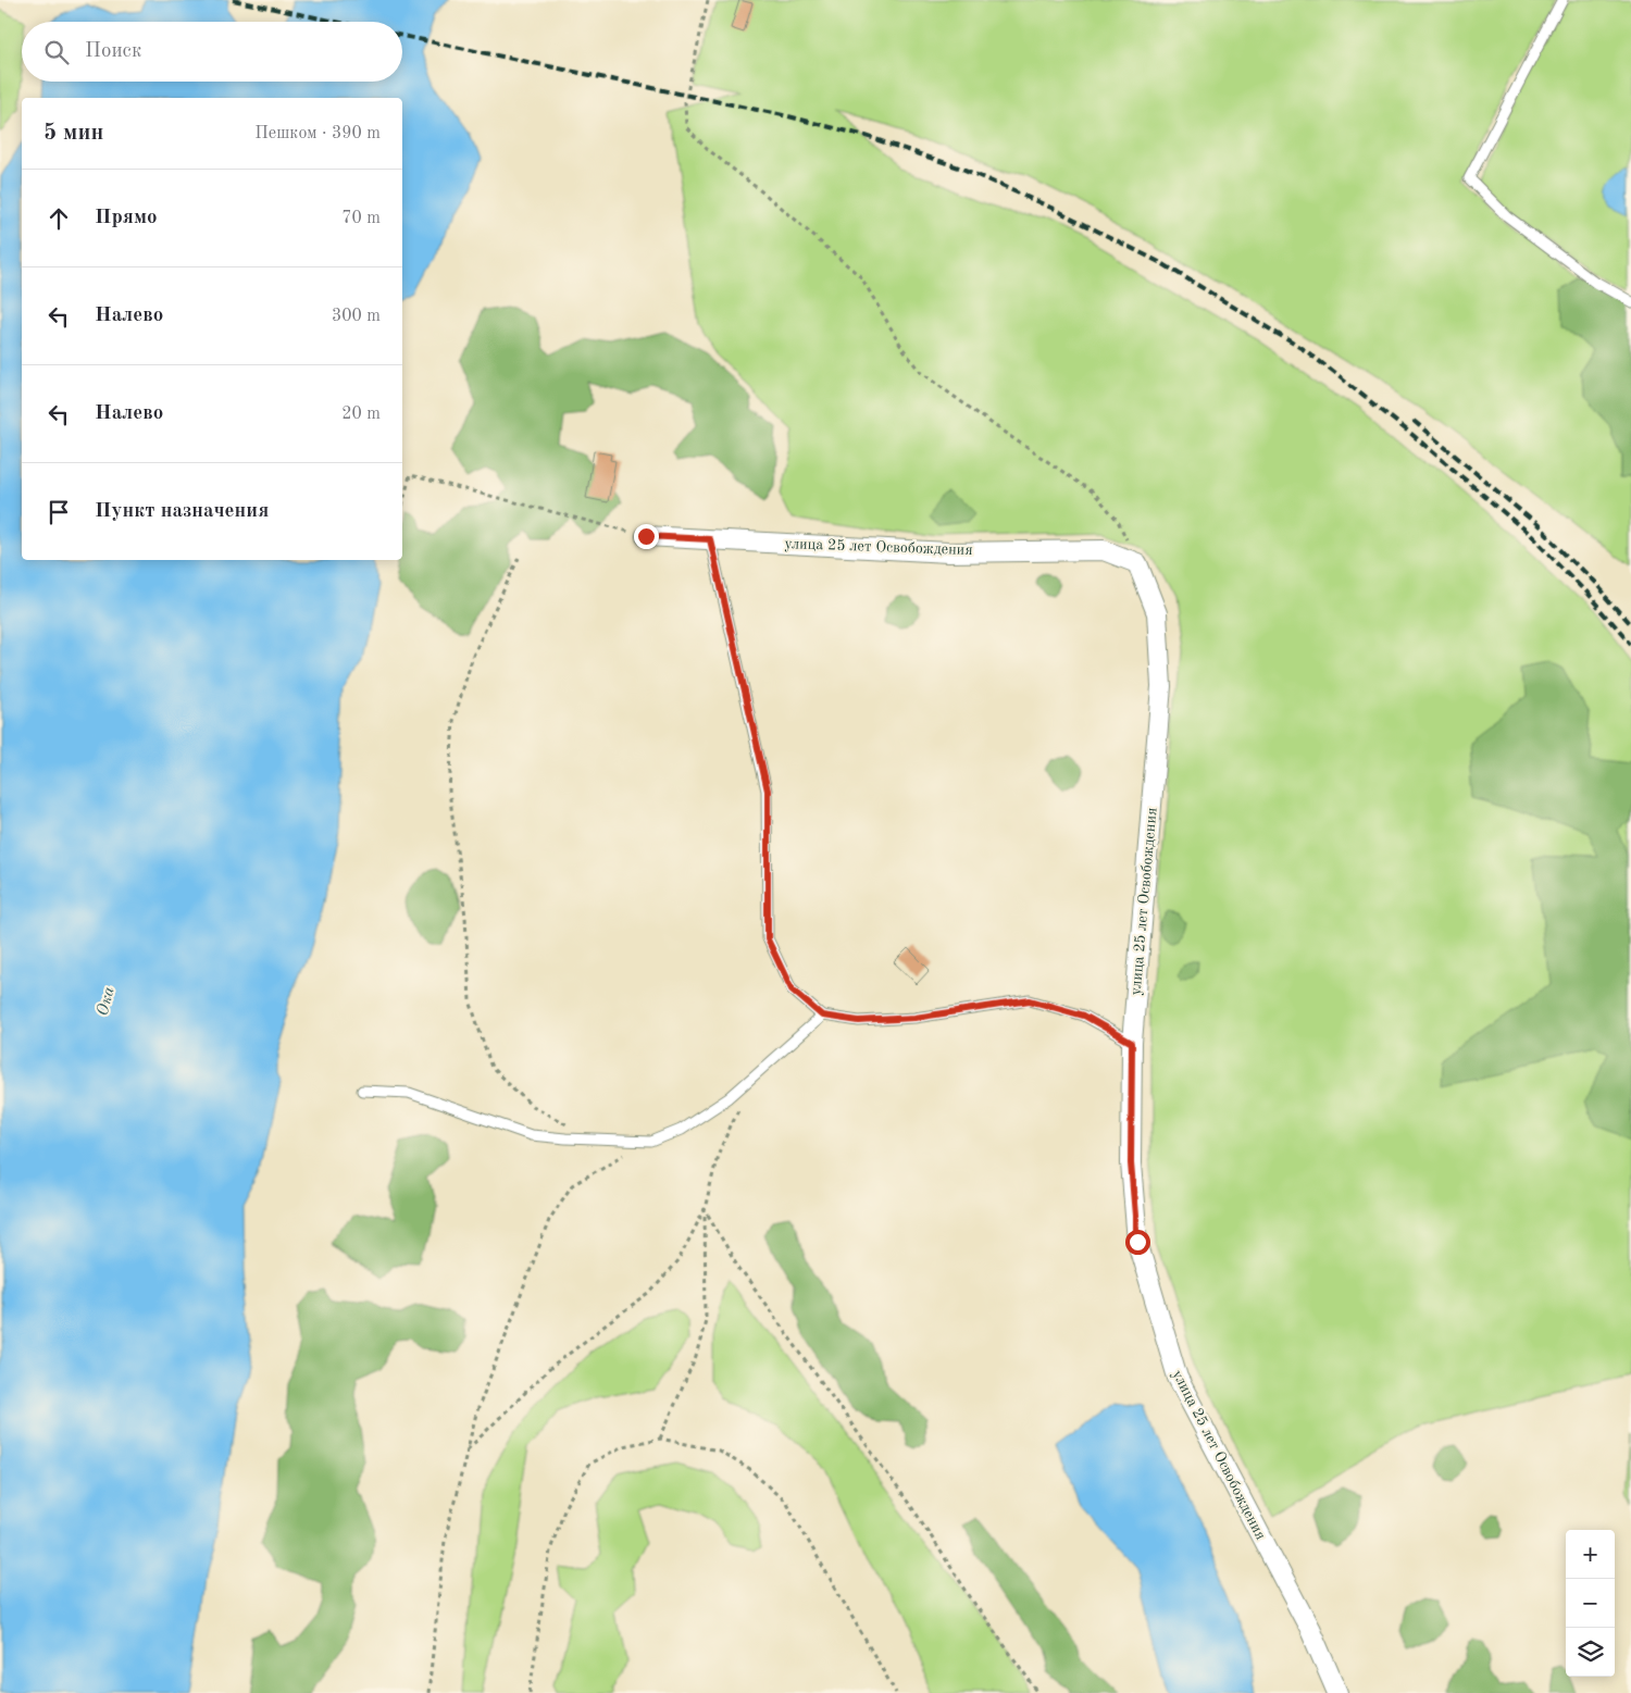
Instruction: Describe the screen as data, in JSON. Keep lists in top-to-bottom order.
{
  "streets": {
    "street": ["улица 25 лет Освобождения"]
  },
  "water": ["Ока"],
  "page": {
    "search": "Поиск",
    "heading": ["5 мин", "Пешком · 390 m"],
    "list": [
      ["Прямо", "70 m"],
      ["Налево", "300 m"],
      ["Налево", "20 m"],
      "Пункт назначения"
    ],
    "map_buttons": ["+", "−"]
  }
}
